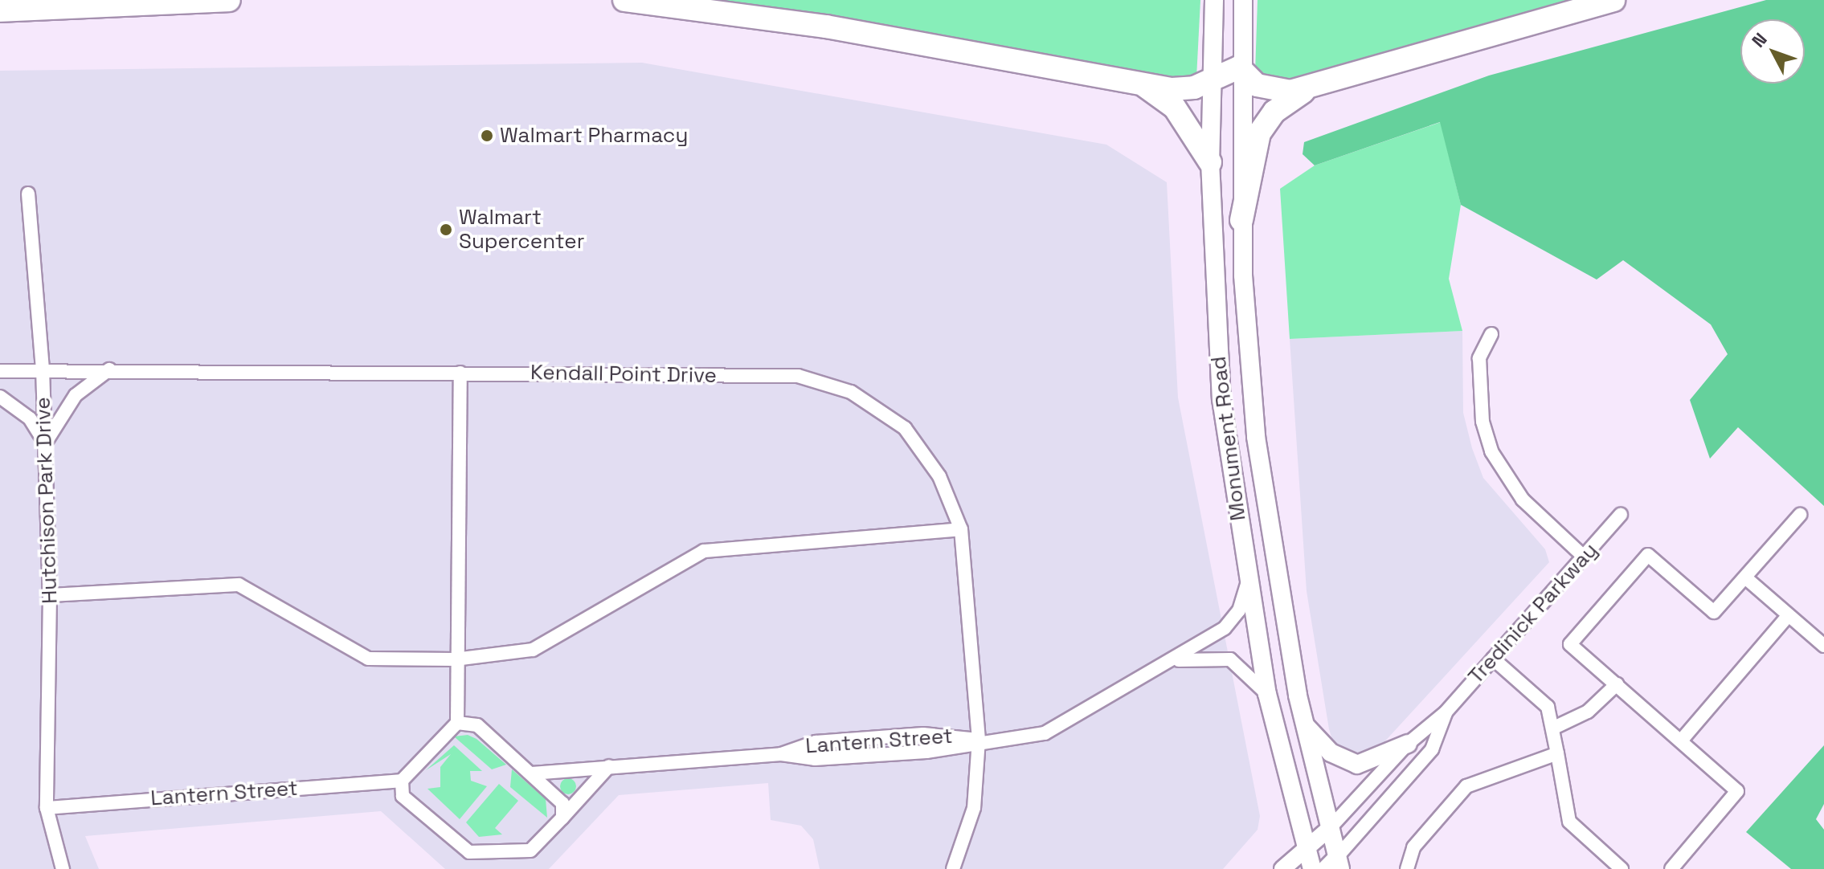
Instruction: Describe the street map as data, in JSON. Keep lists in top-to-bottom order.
{
  "streets": {
    "main road": ["Monument Road"],
    "street": [
      "Kendall Point Drive",
      "Hutchison Park Drive",
      "Tredinick Parkway",
      "Lantern Street"
    ]
  },
  "crossings": [
    ["Kendall Point Drive", "Hutchison Park Drive"],
    ["Kendall Point Drive", "Lantern Street"],
    ["Monument Road", "Tredinick Parkway"],
    ["Monument Road", "Lantern Street"],
    ["Hutchison Park Drive", "Lantern Street"]
  ],
  "places": ["Walmart Pharmacy", "Walmart Supercenter"],
  "north": "top left"
}
